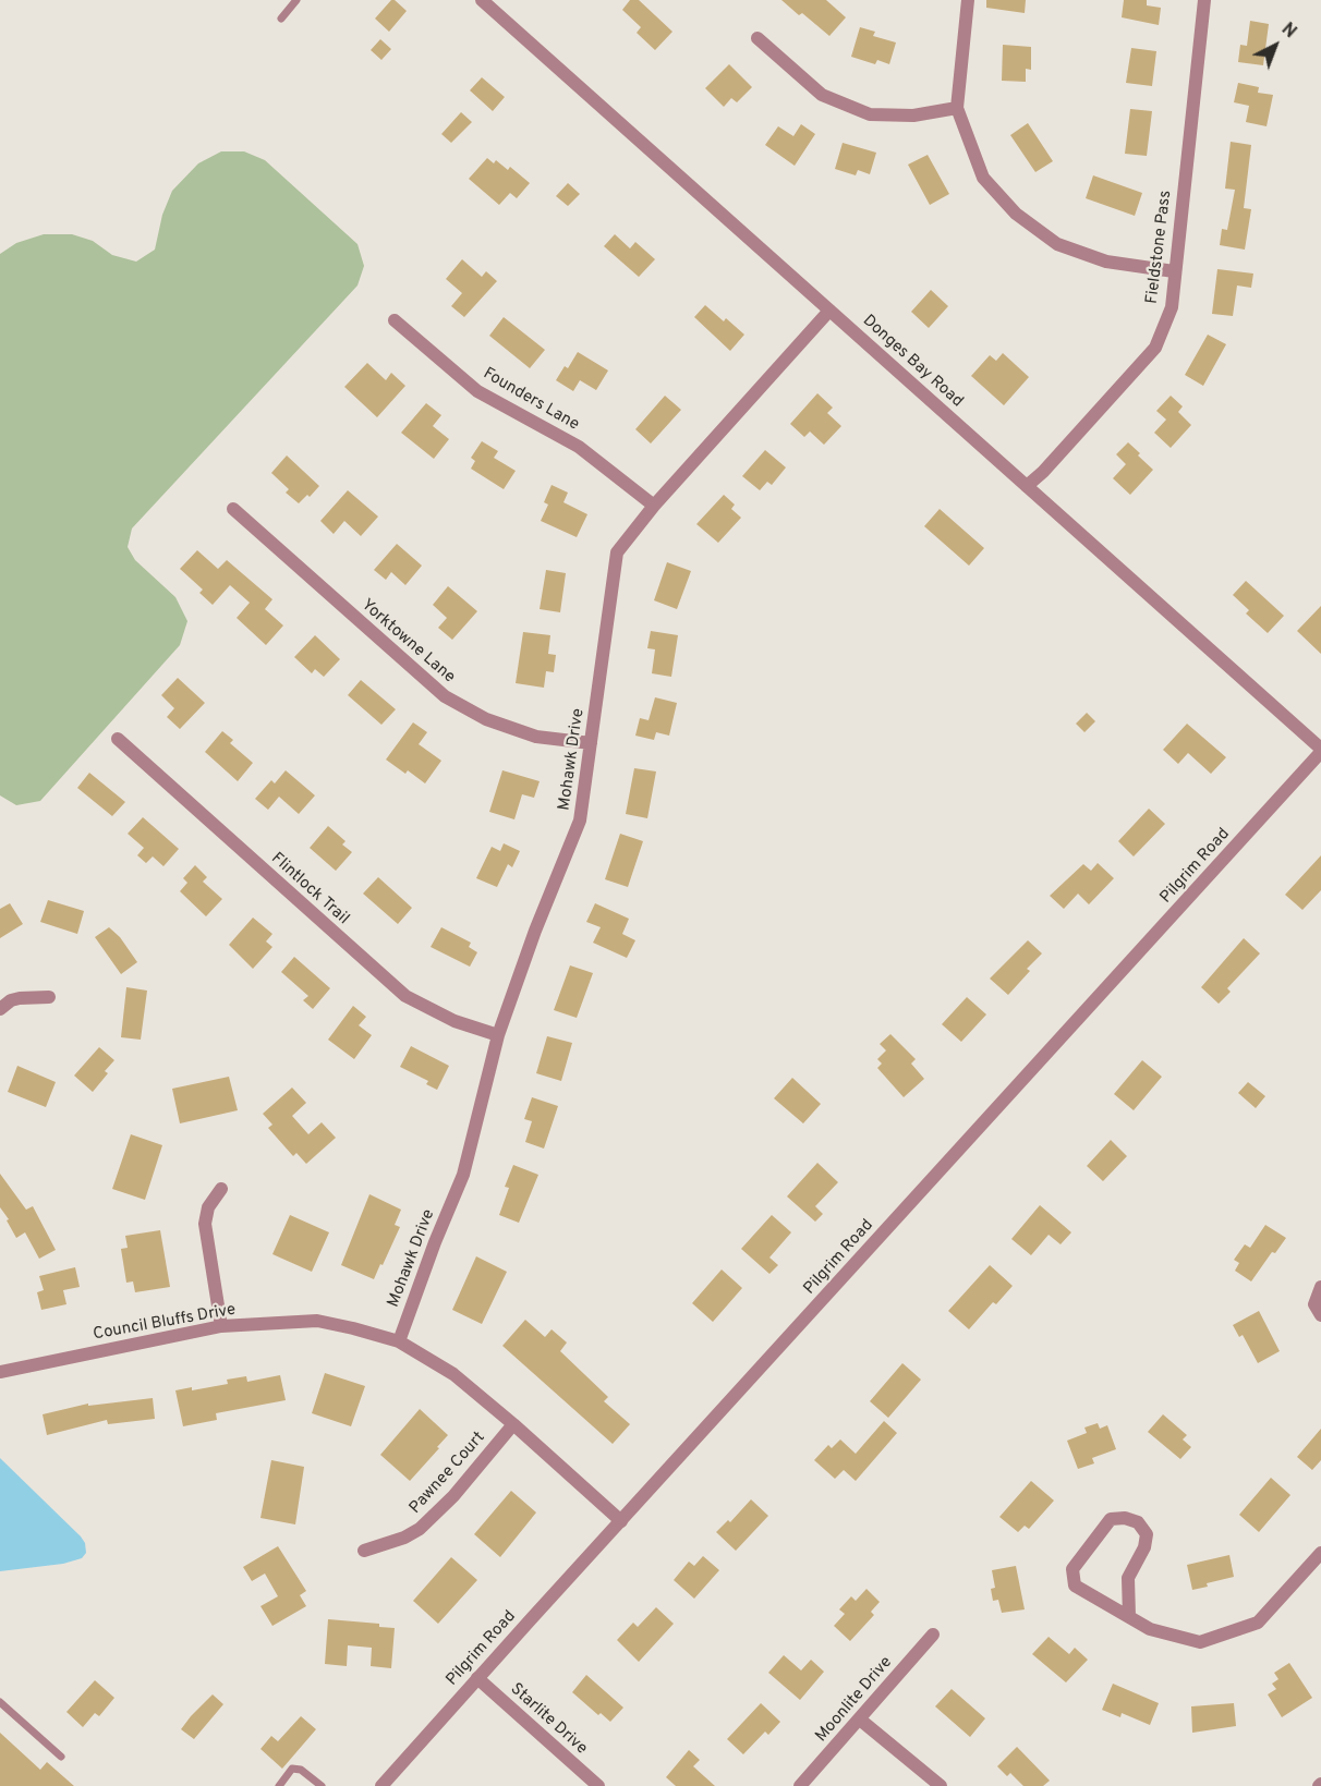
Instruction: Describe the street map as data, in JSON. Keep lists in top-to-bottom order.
{
  "streets": {
    "street": [
      "Fieldstone Pass",
      "Donges Bay Road",
      "Founders Lane",
      "Yorktowne Lane",
      "Mohawk Drive",
      "Pilgrim Road",
      "Flintlock Trail",
      "Council Bluffs Drive",
      "Pawnee Court",
      "Moonlite Drive",
      "Starlite Drive"
    ]
  },
  "crossings": [
    ["Fieldstone Pass", "Donges Bay Road"],
    ["Donges Bay Road", "Mohawk Drive"],
    ["Donges Bay Road", "Pilgrim Road"],
    ["Founders Lane", "Mohawk Drive"],
    ["Yorktowne Lane", "Mohawk Drive"],
    ["Mohawk Drive", "Flintlock Trail"],
    ["Mohawk Drive", "Council Bluffs Drive"],
    ["Pilgrim Road", "Council Bluffs Drive"],
    ["Pilgrim Road", "Starlite Drive"],
    ["Council Bluffs Drive", "Pawnee Court"]
  ],
  "north": "top right"
}
